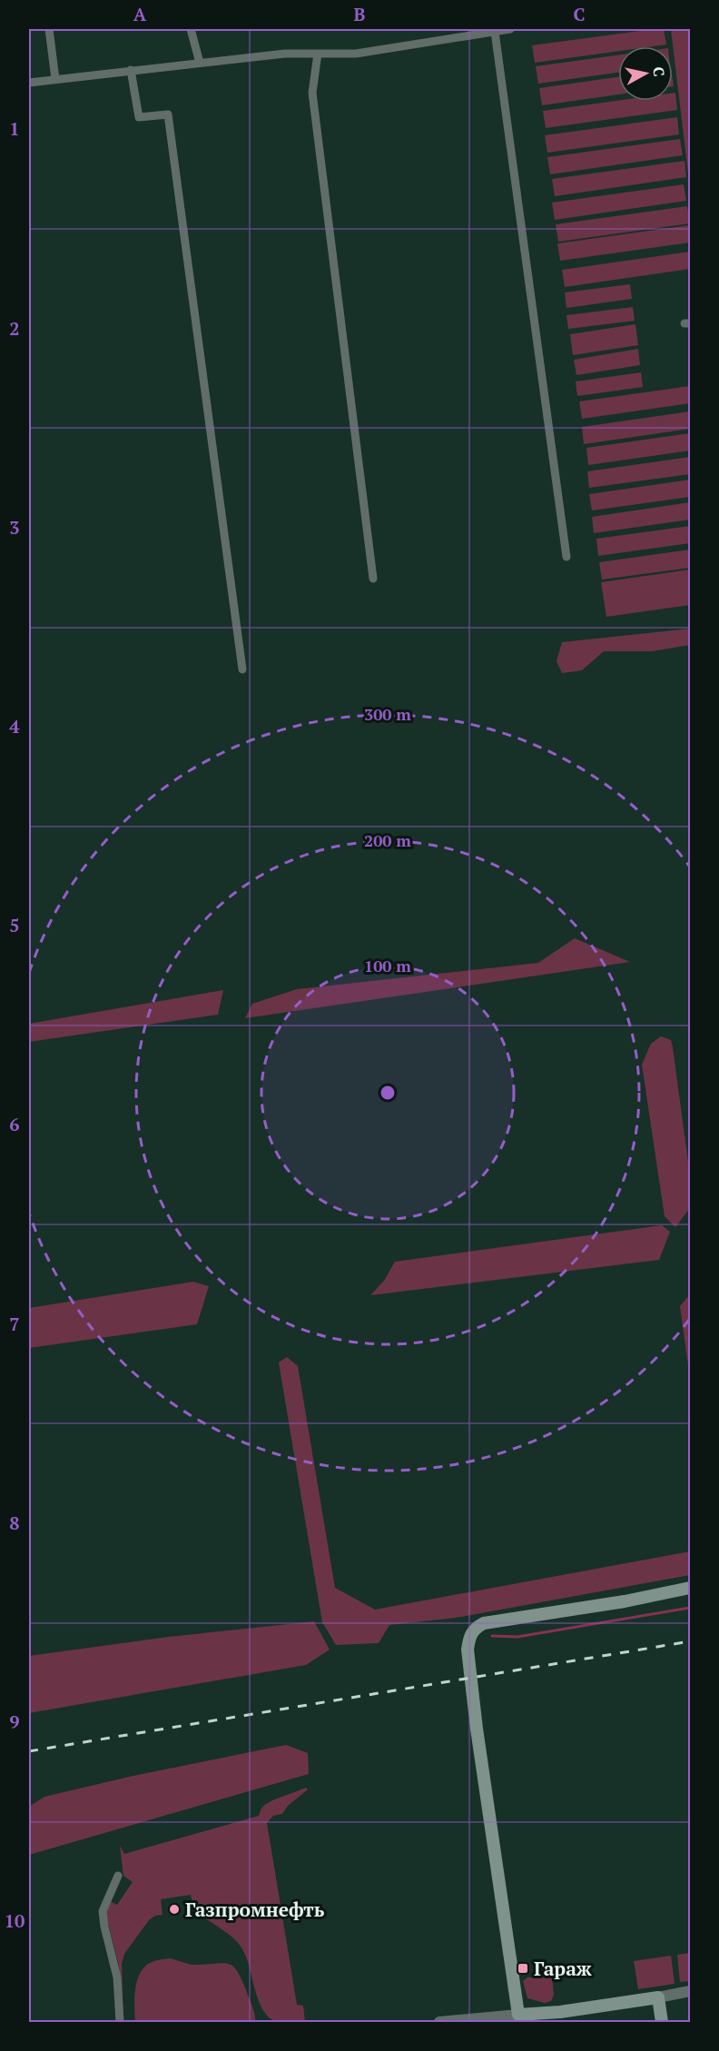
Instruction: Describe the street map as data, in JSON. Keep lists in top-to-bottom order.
{
  "places": {
    "other": ["Газпромнефть"],
    "transit": ["Гараж"]
  },
  "north": "right",
  "grid": {
    "columns": ["A", "B", "C"],
    "rows": [
      "1",
      "2",
      "3",
      "4",
      "5",
      "6",
      "7",
      "8",
      "9",
      "10"
    ]
  },
  "rings": ["300 m", "200 m", "100 m"]
}
